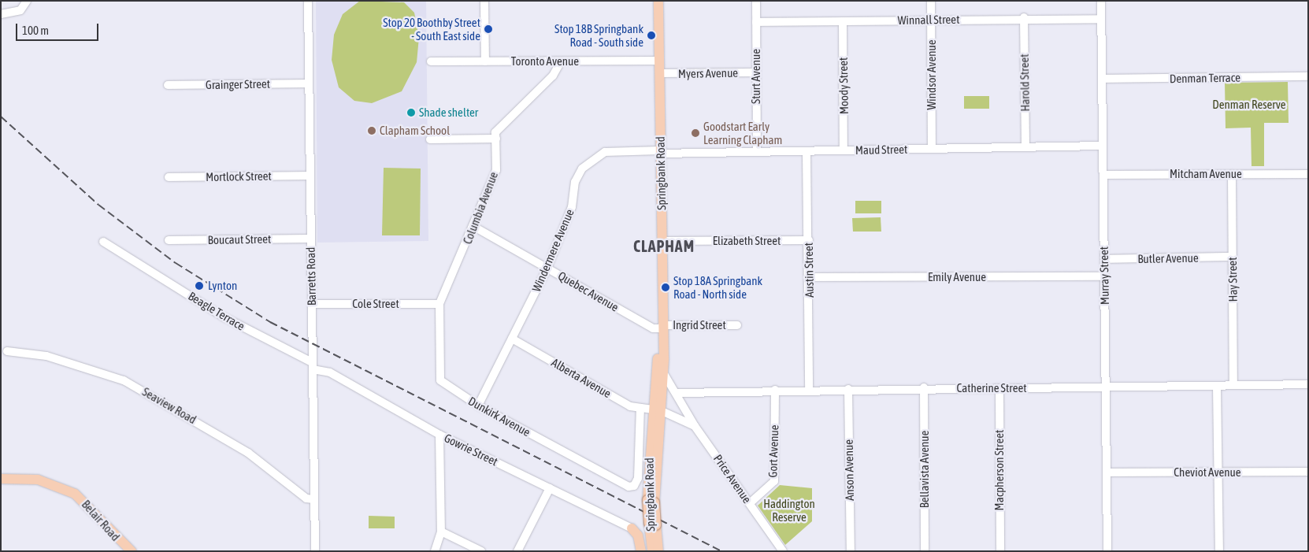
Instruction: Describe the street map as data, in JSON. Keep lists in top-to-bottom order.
{
  "streets": {
    "main road": ["Springbank Road", "Belair Road"],
    "street": [
      "Winnall Street",
      "Toronto Avenue",
      "Myers Avenue",
      "Windsor Avenue",
      "Sturt Avenue",
      "Denman Terrace",
      "Harold Street",
      "Grainger Street",
      "Moody Street",
      "Maud Street",
      "Mitcham Avenue",
      "Mortlock Street",
      "Columbia Avenue",
      "Boucaut Street",
      "Elizabeth Street",
      "Windermere Avenue",
      "Butler Avenue",
      "Austin Street",
      "Murray Street",
      "Barretts Road",
      "Emily Avenue",
      "Hay Street",
      "Quebec Avenue",
      "Cole Street",
      "Beagle Terrace",
      "Ingrid Street",
      "Alberta Avenue",
      "Catherine Street",
      "Seaview Road",
      "Dunkirk Avenue",
      "Gowrie Street",
      "Gort Avenue",
      "Bellavista Avenue",
      "Anson Avenue",
      "Macpherson Street",
      "Cheviot Avenue",
      "Price Avenue"
    ]
  },
  "crossings": [
    ["Winnall Street", "Windsor Avenue"],
    ["Winnall Street", "Sturt Avenue"],
    ["Winnall Street", "Harold Street"],
    ["Winnall Street", "Moody Street"],
    ["Winnall Street", "Murray Street"],
    ["Toronto Avenue", "Springbank Road"],
    ["Toronto Avenue", "Columbia Avenue"],
    ["Myers Avenue", "Sturt Avenue"],
    ["Myers Avenue", "Springbank Road"],
    ["Windsor Avenue", "Maud Street"],
    ["Sturt Avenue", "Maud Street"],
    ["Denman Terrace", "Murray Street"],
    ["Harold Street", "Maud Street"],
    ["Grainger Street", "Barretts Road"],
    ["Moody Street", "Maud Street"],
    ["Maud Street", "Springbank Road"],
    ["Maud Street", "Windermere Avenue"],
    ["Maud Street", "Austin Street"],
    ["Maud Street", "Murray Street"],
    ["Springbank Road", "Elizabeth Street"],
    ["Springbank Road", "Windermere Avenue"],
    ["Springbank Road", "Quebec Avenue"],
    ["Springbank Road", "Ingrid Street"],
    ["Springbank Road", "Alberta Avenue"],
    ["Springbank Road", "Dunkirk Avenue"],
    ["Springbank Road", "Price Avenue"],
    ["Mitcham Avenue", "Murray Street"],
    ["Mitcham Avenue", "Hay Street"],
    ["Mortlock Street", "Barretts Road"],
    ["Columbia Avenue", "Quebec Avenue"],
    ["Columbia Avenue", "Cole Street"],
    ["Columbia Avenue", "Dunkirk Avenue"],
    ["Boucaut Street", "Barretts Road"],
    ["Elizabeth Street", "Austin Street"],
    ["Windermere Avenue", "Quebec Avenue"],
    ["Windermere Avenue", "Alberta Avenue"],
    ["Windermere Avenue", "Dunkirk Avenue"],
    ["Butler Avenue", "Murray Street"],
    ["Butler Avenue", "Hay Street"],
    ["Austin Street", "Emily Avenue"],
    ["Austin Street", "Catherine Street"],
    ["Murray Street", "Emily Avenue"],
    ["Murray Street", "Catherine Street"],
    ["Murray Street", "Cheviot Avenue"],
    ["Barretts Road", "Cole Street"],
    ["Barretts Road", "Beagle Terrace"],
    ["Barretts Road", "Seaview Road"],
    ["Barretts Road", "Gowrie Street"],
    ["Hay Street", "Catherine Street"],
    ["Quebec Avenue", "Ingrid Street"],
    ["Cole Street", "Dunkirk Avenue"],
    ["Beagle Terrace", "Gowrie Street"],
    ["Catherine Street", "Gort Avenue"],
    ["Catherine Street", "Bellavista Avenue"],
    ["Catherine Street", "Anson Avenue"],
    ["Catherine Street", "Macpherson Street"],
    ["Catherine Street", "Price Avenue"],
    ["Gort Avenue", "Price Avenue"]
  ],
  "districts": ["CLAPHAM"],
  "parks": ["Denman Reserve", "Haddington Reserve"],
  "places": [
    "Stop 20 Boothby Street - South East side",
    "Stop 18B Springbank Road - South side",
    "Shade shelter",
    "Clapham School",
    "Goodstart Early Learning Clapham",
    "Lynton",
    "Stop 18A Springbank Road - North side"
  ],
  "scale_bar": "100 m"
}
